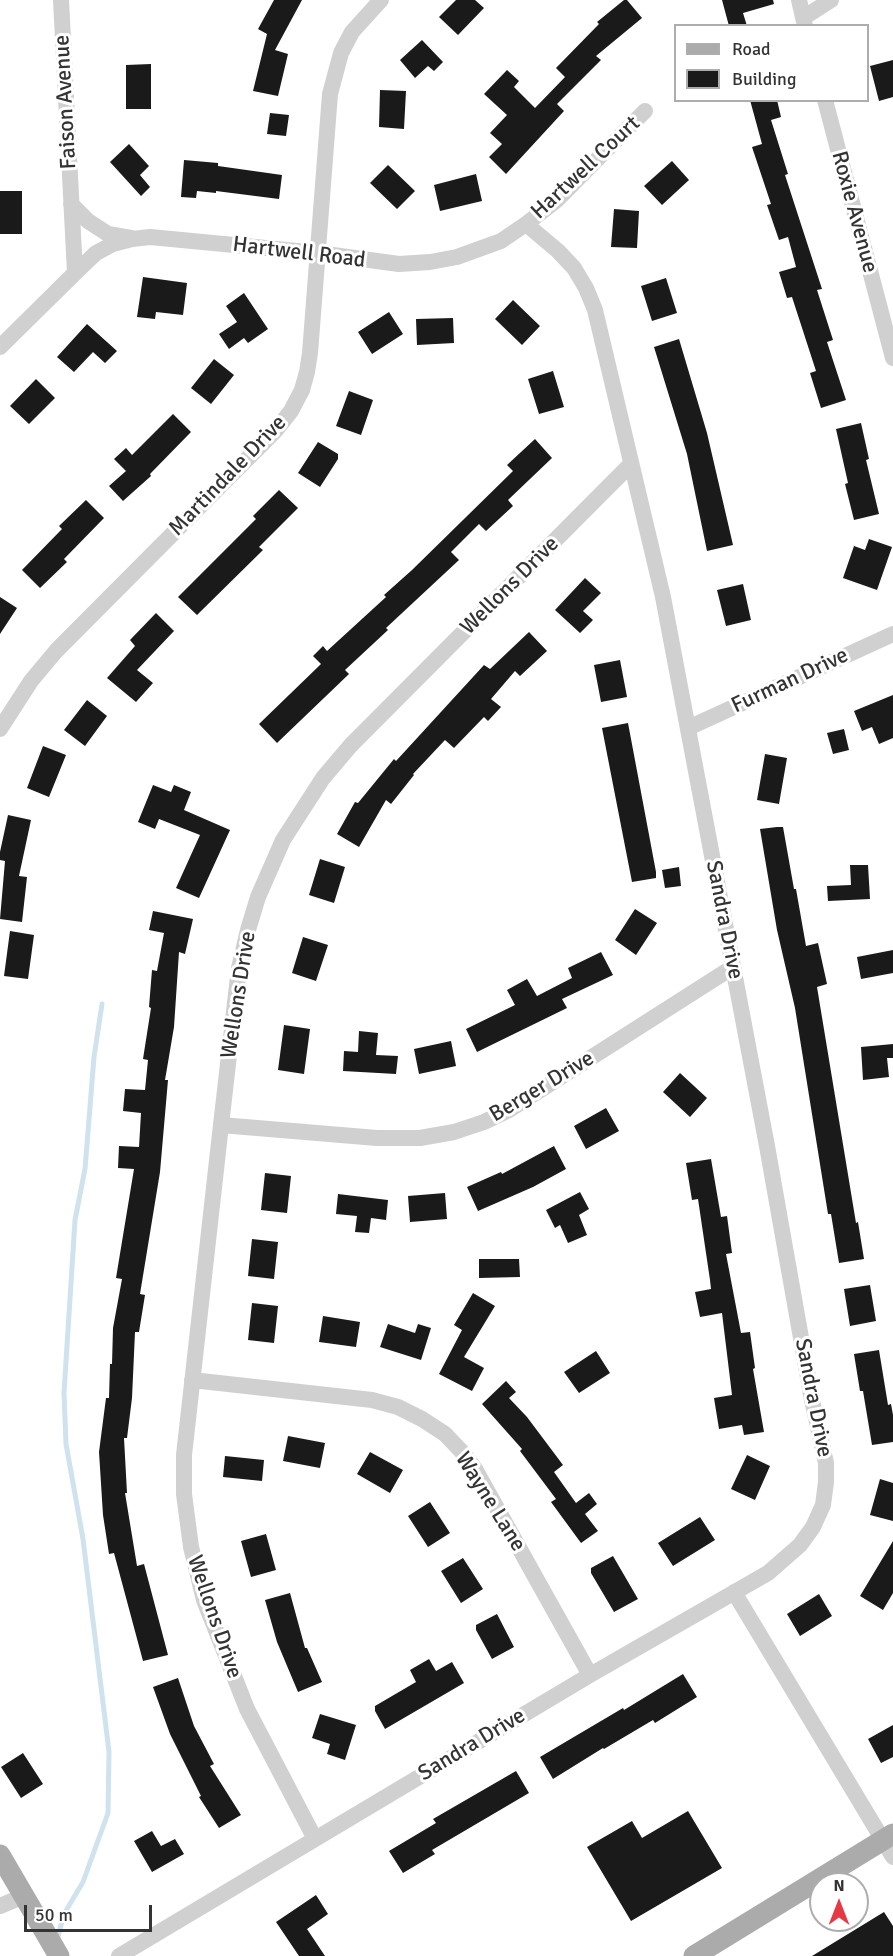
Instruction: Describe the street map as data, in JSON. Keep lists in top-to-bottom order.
{
  "streets": {
    "street": [
      "Faison Avenue",
      "Hartwell Court",
      "Roxie Avenue",
      "Hartwell Road",
      "Martindale Drive",
      "Wellons Drive",
      "Furman Drive",
      "Sandra Drive",
      "Berger Drive",
      "Wayne Lane"
    ]
  },
  "crossings": [
    ["Faison Avenue", "Hartwell Road"],
    ["Hartwell Court", "Hartwell Road"],
    ["Hartwell Road", "Martindale Drive"],
    ["Wellons Drive", "Sandra Drive"],
    ["Wellons Drive", "Berger Drive"],
    ["Wellons Drive", "Wayne Lane"],
    ["Furman Drive", "Sandra Drive"],
    ["Sandra Drive", "Berger Drive"],
    ["Sandra Drive", "Wayne Lane"]
  ],
  "legend": ["Road", "Building"],
  "scale_bar": "50 m",
  "north": "top"
}
